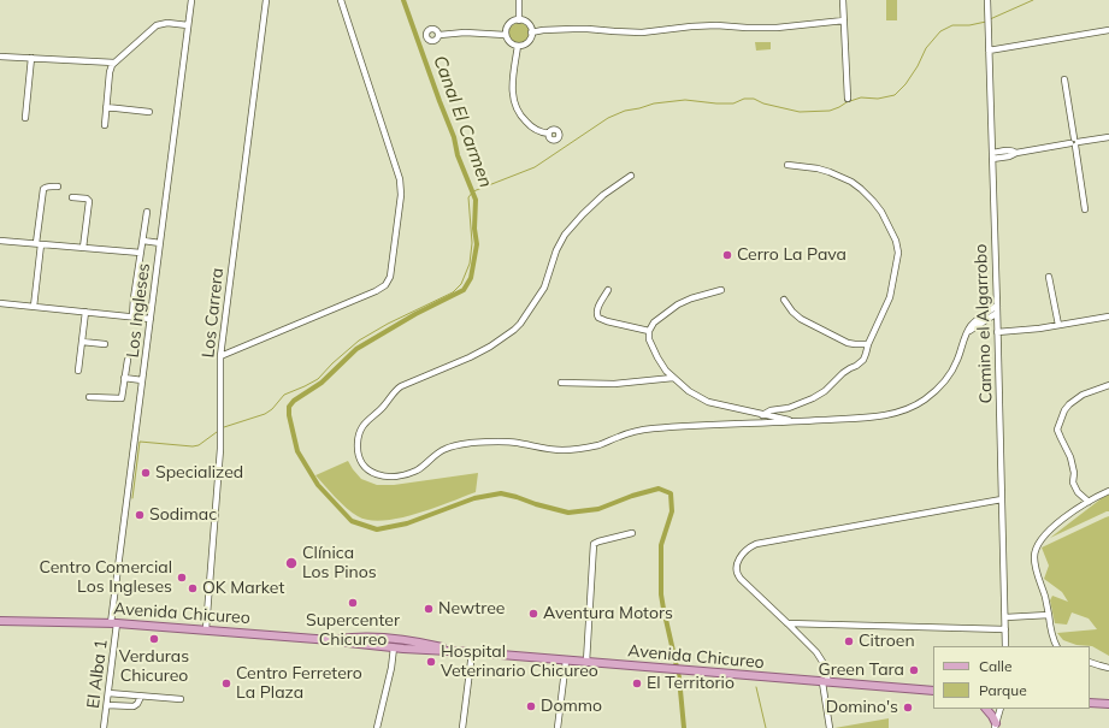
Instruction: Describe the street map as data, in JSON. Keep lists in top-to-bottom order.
{
  "streets": {
    "main road": ["Avenida Chicureo"],
    "street": [
      "Los Ingleses",
      "Los Carrera",
      "Camino el Algarrobo",
      "El Alba 1"
    ]
  },
  "crossings": [
    ["Los Ingleses", "Avenida Chicureo"],
    ["Los Ingleses", "El Alba 1"],
    ["Los Carrera", "Avenida Chicureo"],
    ["Avenida Chicureo", "El Alba 1"]
  ],
  "water": ["Canal El Carmen"],
  "places": [
    "Cerro La Pava",
    "Specialized",
    "Sodimac",
    "Clínica Los Pinos",
    "Centro Comercial Los Ingleses",
    "OK Market",
    "Supercenter Chicureo",
    "Newtree",
    "Aventura Motors",
    "Verduras Chicureo",
    "Citroen",
    "Hospital Veterinario Chicureo",
    "Green Tara",
    "Centro Ferretero La Plaza",
    "El Territorio",
    "Dommo",
    "Domino's"
  ],
  "legend": ["Calle", "Parque"]
}
